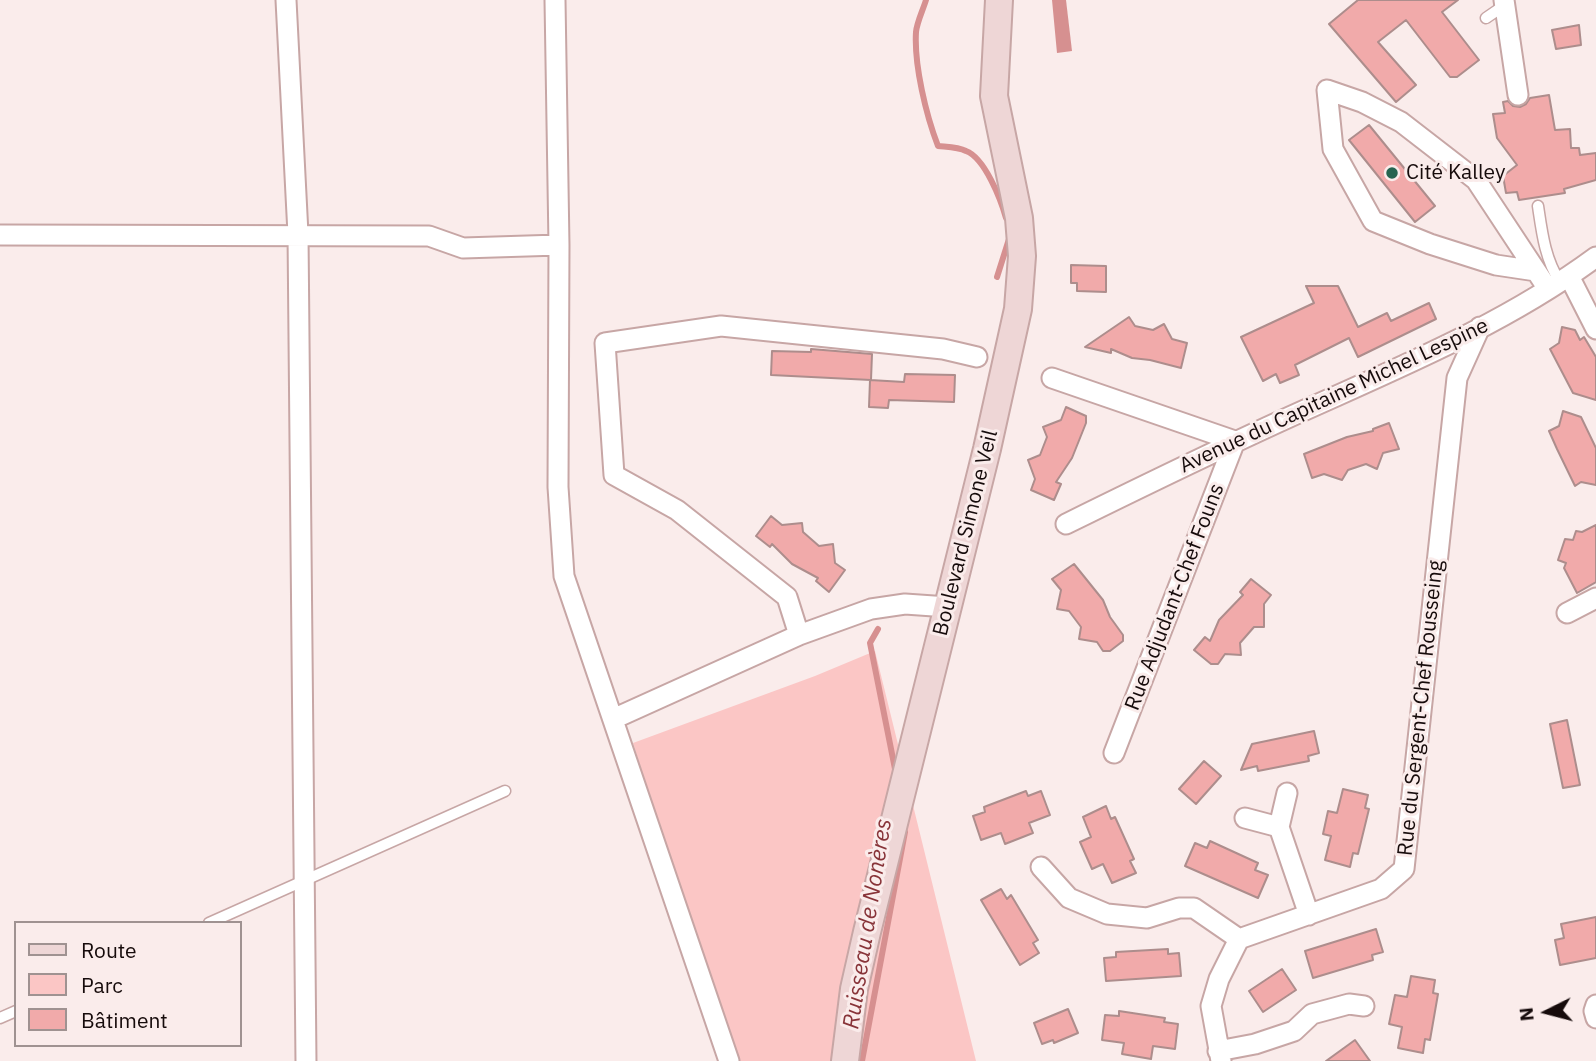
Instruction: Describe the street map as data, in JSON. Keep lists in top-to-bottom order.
{
  "streets": {
    "main road": ["Boulevard Simone Veil"],
    "street": ["Avenue du Capitaine Michel Lespine", "Rue Adjudant-Chef Founs", "Rue du Sergent-Chef Rousseing"]
  },
  "crossings": [
    ["Avenue du Capitaine Michel Lespine", "Rue Adjudant-Chef Founs"],
    ["Avenue du Capitaine Michel Lespine", "Rue du Sergent-Chef Rousseing"]
  ],
  "water": ["Ruisseau de Nonères"],
  "places": ["Cité Kalley"],
  "legend": ["Route", "Parc", "Bâtiment"],
  "north": "left"
}
